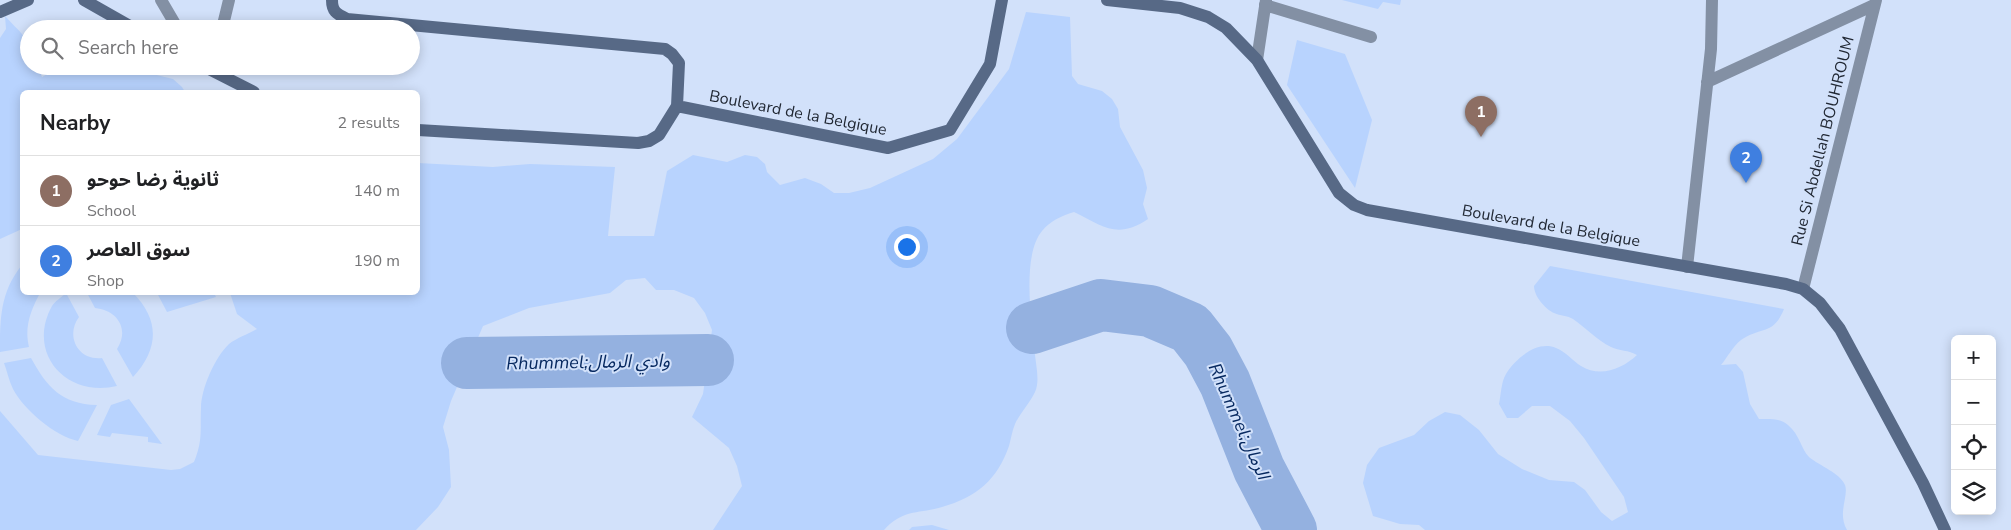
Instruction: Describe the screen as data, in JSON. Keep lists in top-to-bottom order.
{
  "streets": {
    "main road": ["Boulevard de la Belgique"],
    "street": ["Rue Si Abdellah BOUHROUM"]
  },
  "crossings": [
    ["Boulevard de la Belgique", "Rue Si Abdellah BOUHROUM"]
  ],
  "water": ["Rhummel;وادي الرمال", "Rhummel;الرمال"],
  "page": {
    "search": "Search here",
    "heading": ["Nearby", "2 results"],
    "pins": ["1", "2"],
    "list": [
      {
        "mark": "1",
        "name": "ثانوية رضا حوحو",
        "note": "School",
        "value": "140 m"
      },
      {
        "mark": "2",
        "name": "سوق العاصر",
        "note": "Shop",
        "value": "190 m"
      }
    ],
    "map_buttons": ["+", "−"]
  }
}
